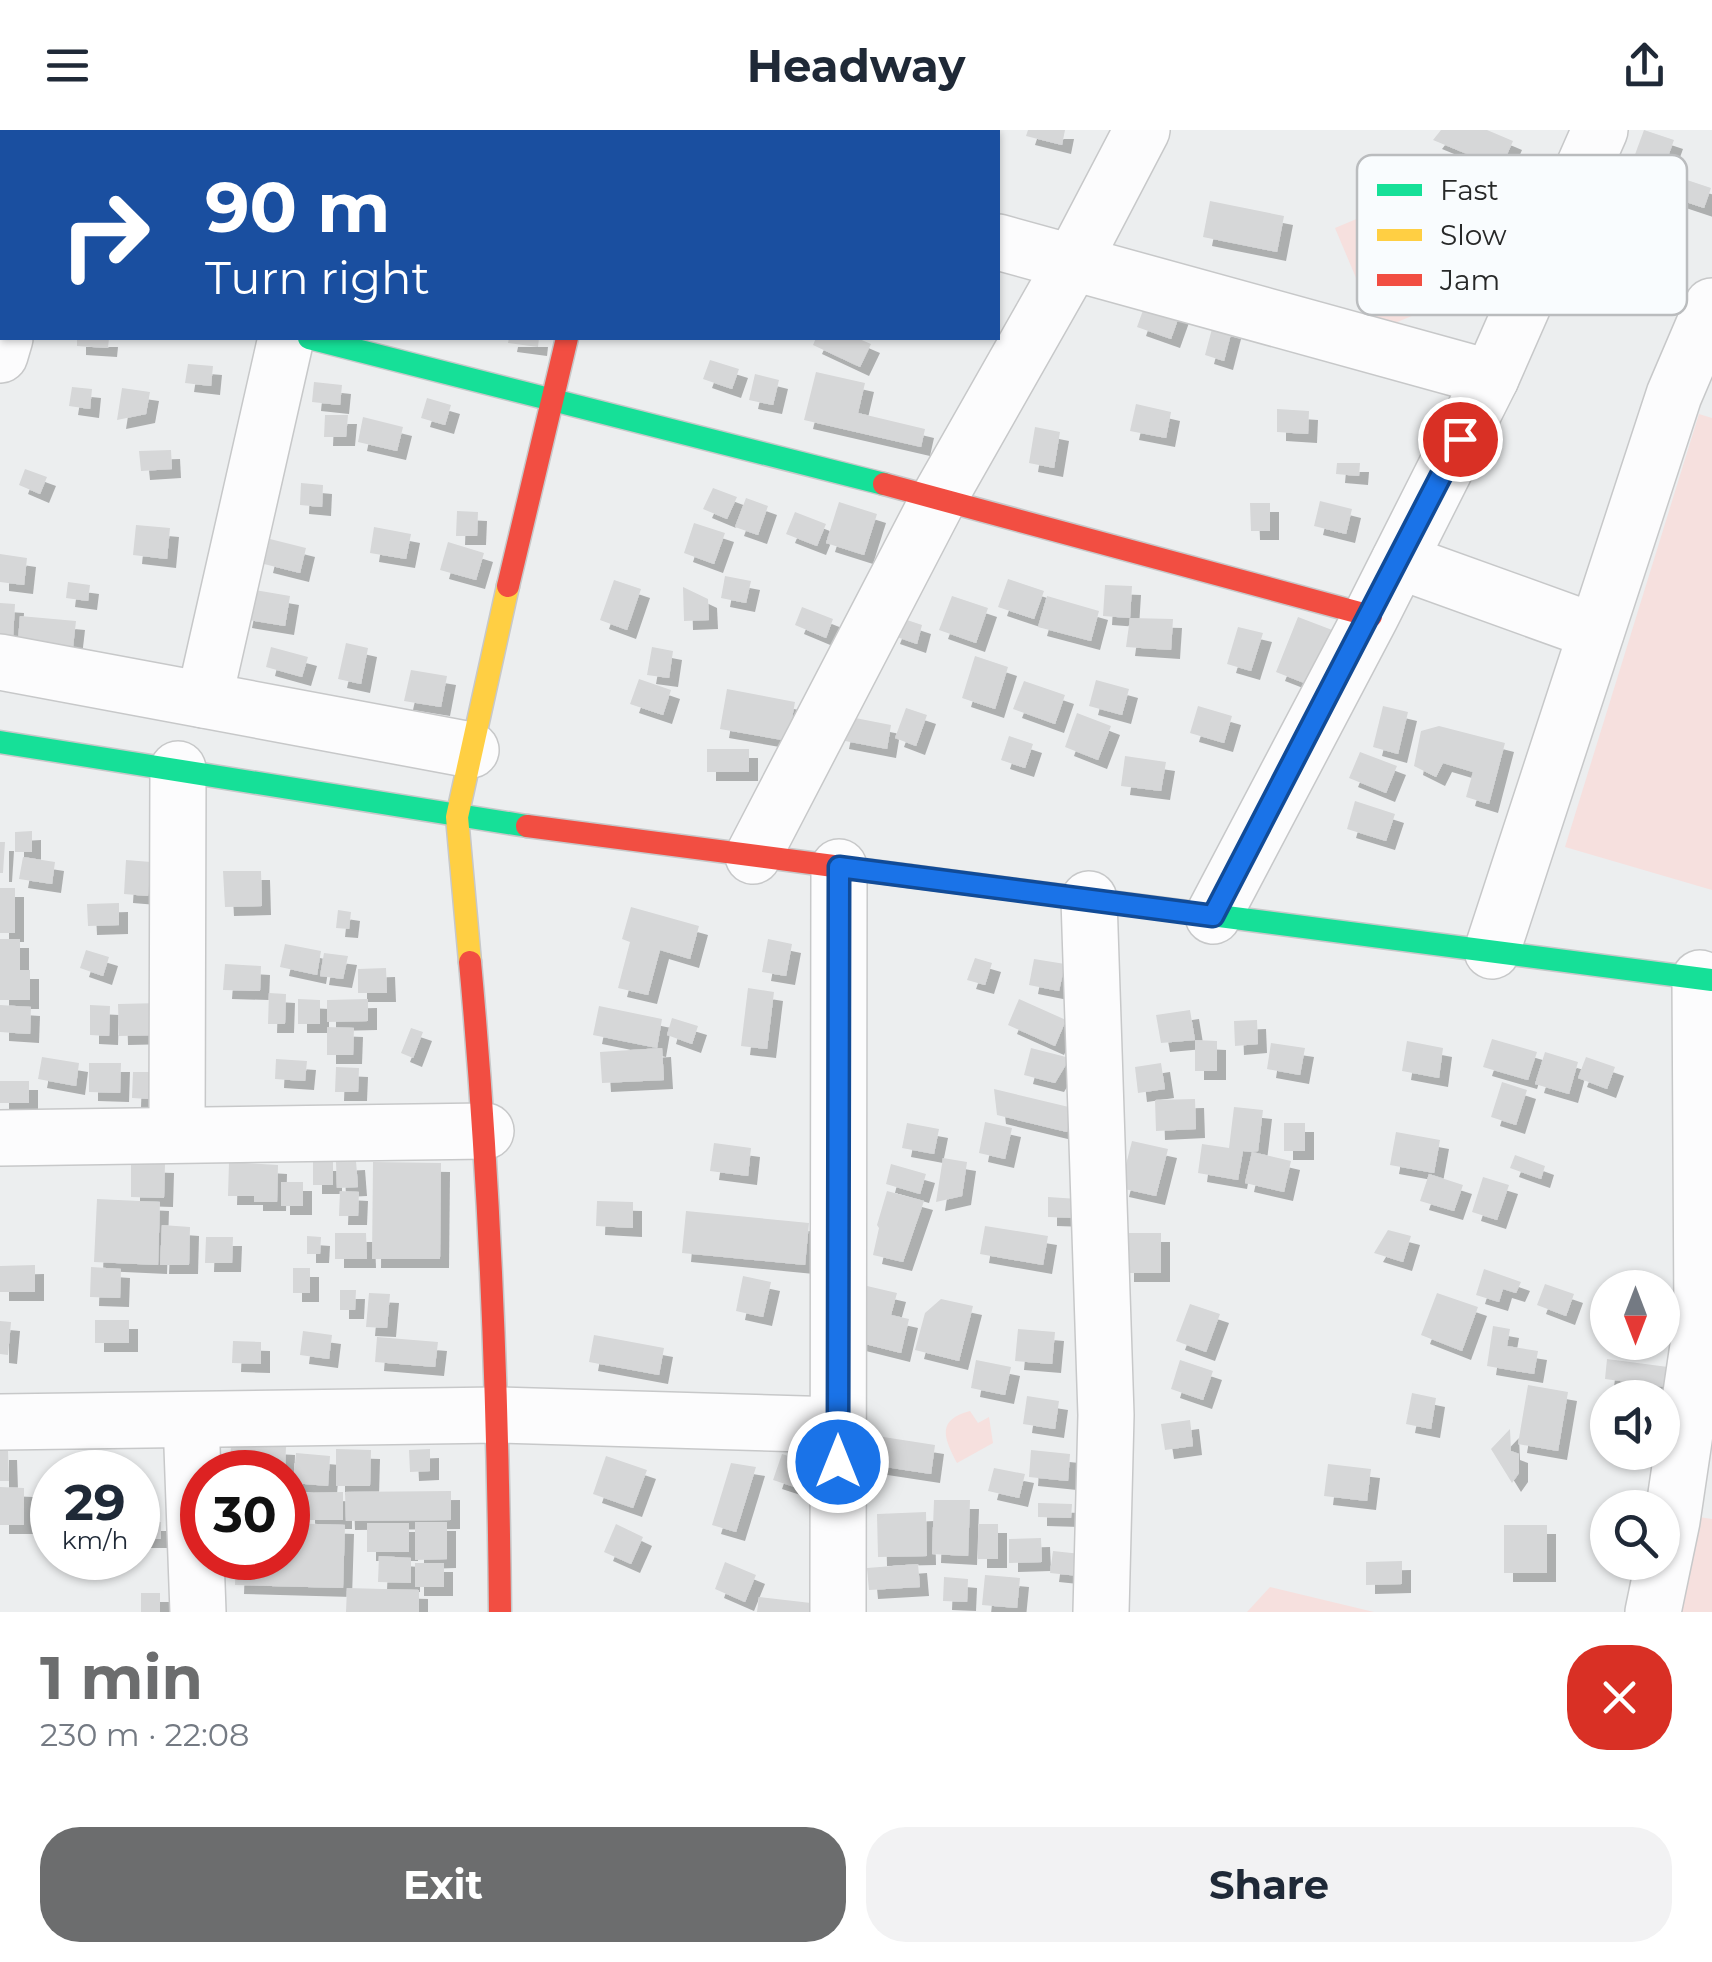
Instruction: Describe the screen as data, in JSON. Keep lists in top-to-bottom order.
{
  "legend": ["Fast", "Slow", "Jam"],
  "north": "bottom",
  "page": {
    "header": "Headway",
    "turn": ["90 m", "Turn right"],
    "speed": "29 km/h",
    "limit": "30",
    "heading": ["1 min", "230 m · 22:08"],
    "buttons": ["Exit", "Share"]
  }
}
